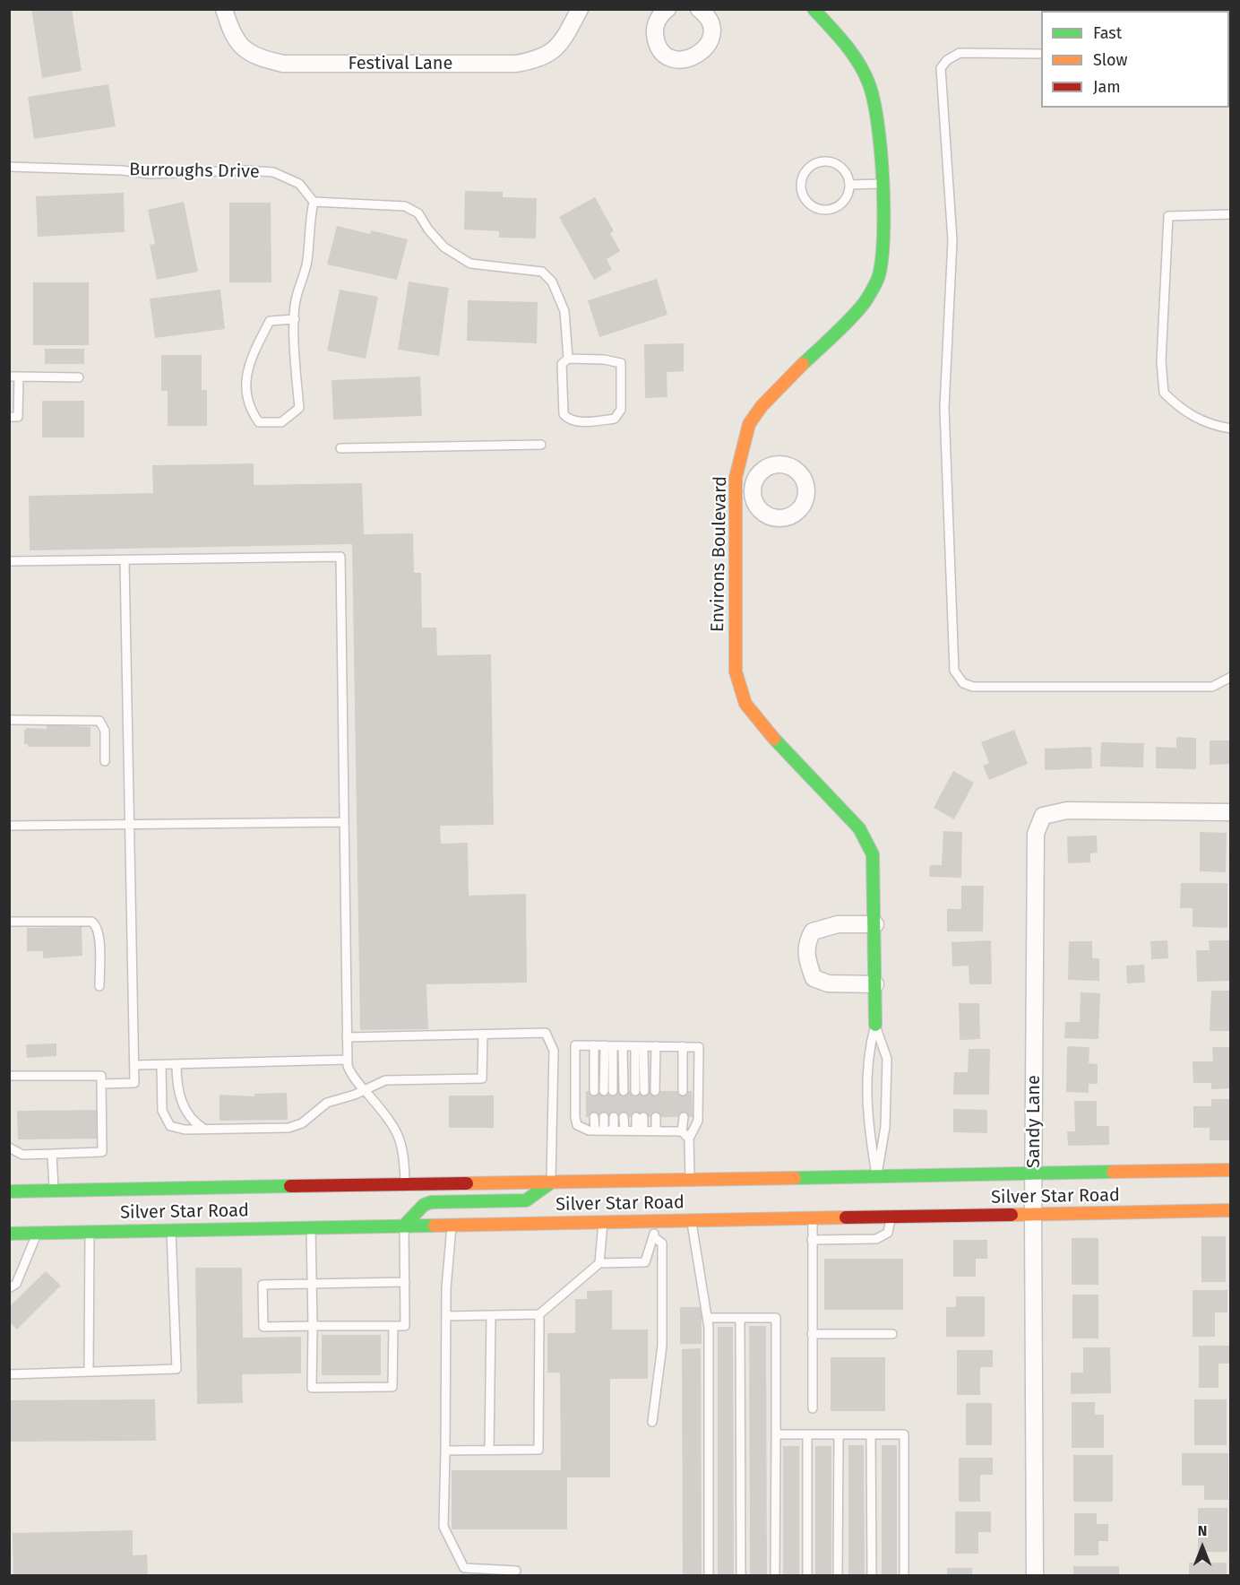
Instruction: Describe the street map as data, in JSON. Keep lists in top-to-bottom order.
{
  "streets": {
    "main road": ["Environs Boulevard", "Silver Star Road"],
    "street": ["Festival Lane", "Sandy Lane"],
    "lane": ["Burroughs Drive"]
  },
  "crossings": [
    ["Environs Boulevard", "Silver Star Road"],
    ["Sandy Lane", "Silver Star Road"]
  ],
  "legend": ["Fast", "Slow", "Jam"],
  "north": "top"
}
